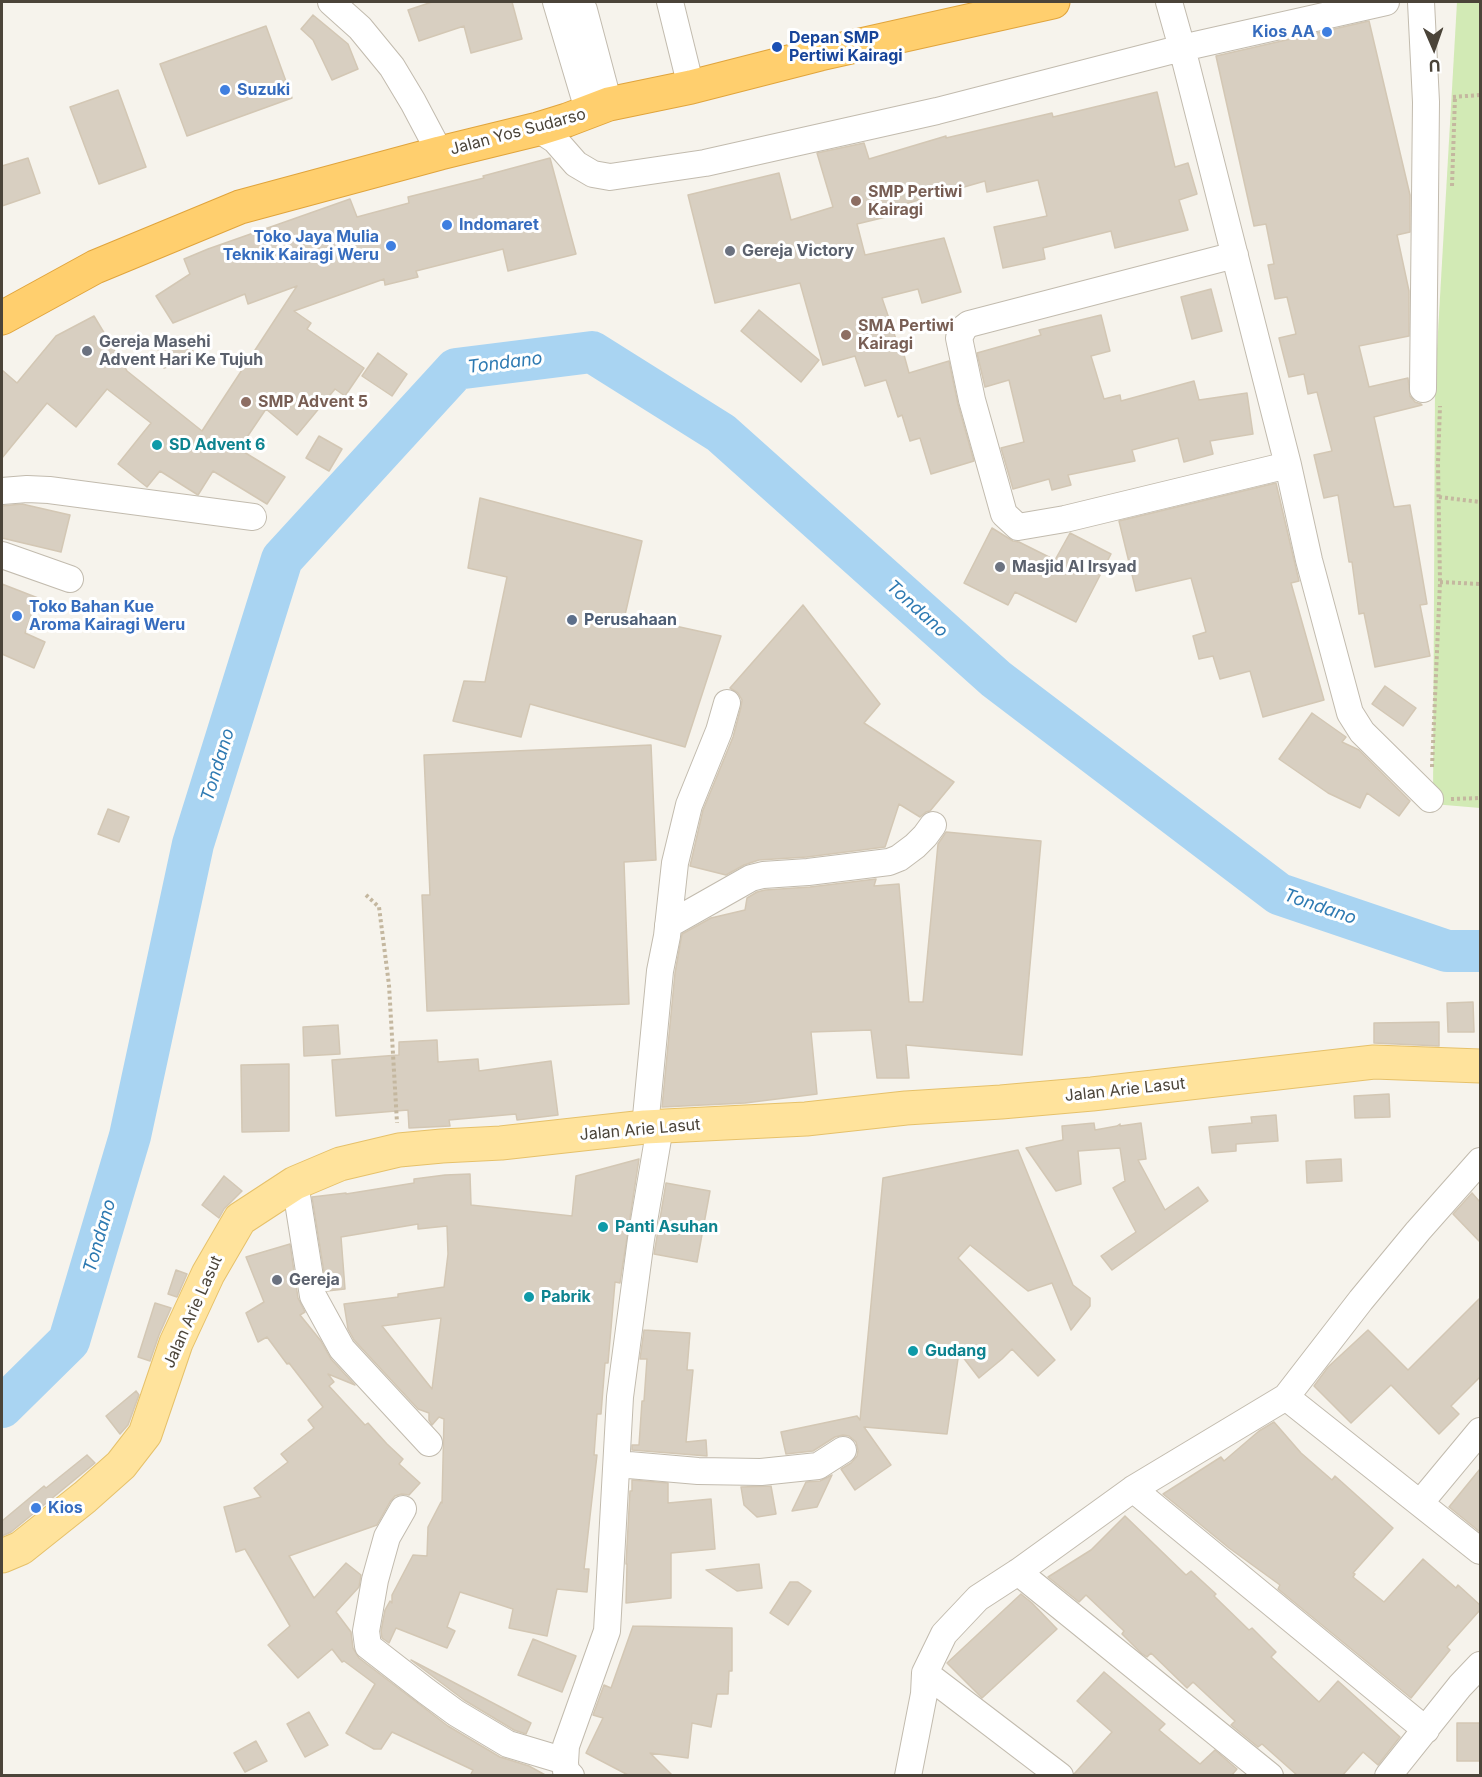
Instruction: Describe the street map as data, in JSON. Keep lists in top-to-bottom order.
{
  "streets": {
    "highway": ["Jalan Yos Sudarso"],
    "main road": ["Jalan Arie Lasut"]
  },
  "water": ["Tondano"],
  "places": [
    "Kios AA",
    "Depan SMP Pertiwi Kairagi",
    "Suzuki",
    "SMP Pertiwi Kairagi",
    "Indomaret",
    "Toko Jaya Mulia Teknik Kairagi Weru",
    "Gereja Victory",
    "SMA Pertiwi Kairagi",
    "Gereja Masehi Advent Hari Ke Tujuh",
    "SMP Advent 5",
    "SD Advent 6",
    "Masjid Al Irsyad",
    "Toko Bahan Kue Aroma Kairagi Weru",
    "Perusahaan",
    "Panti Asuhan",
    "Gereja",
    "Pabrik",
    "Gudang",
    "Kios"
  ],
  "north": "bottom"
}
